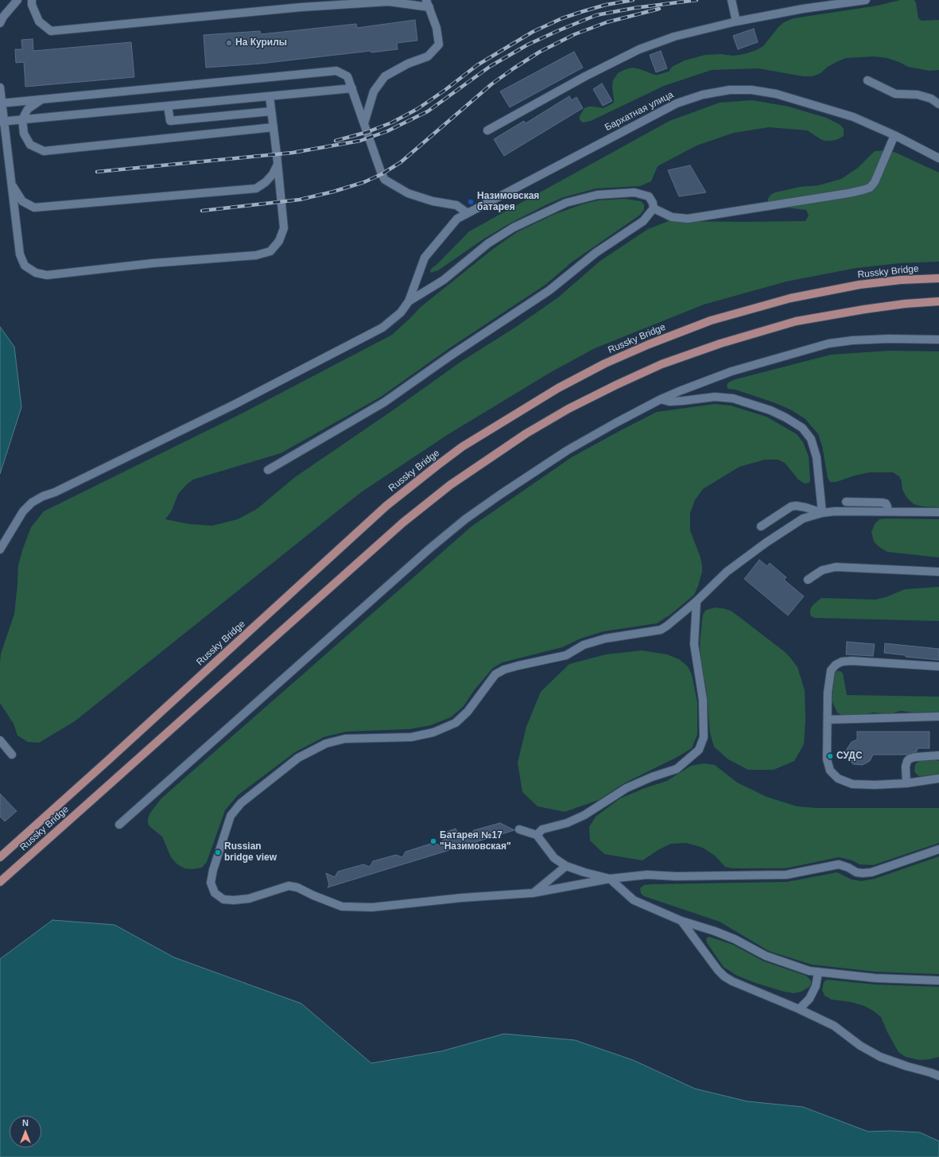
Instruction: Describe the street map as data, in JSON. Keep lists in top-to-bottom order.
{
  "streets": {
    "main road": ["Russky Bridge"],
    "street": ["Бархатная улица"]
  },
  "places": [
    "На Курилы",
    "Назимовская батарея",
    "СУДС",
    "Батарея №17 \"Назимовская\"",
    "Russian bridge view"
  ],
  "north": "top"
}
